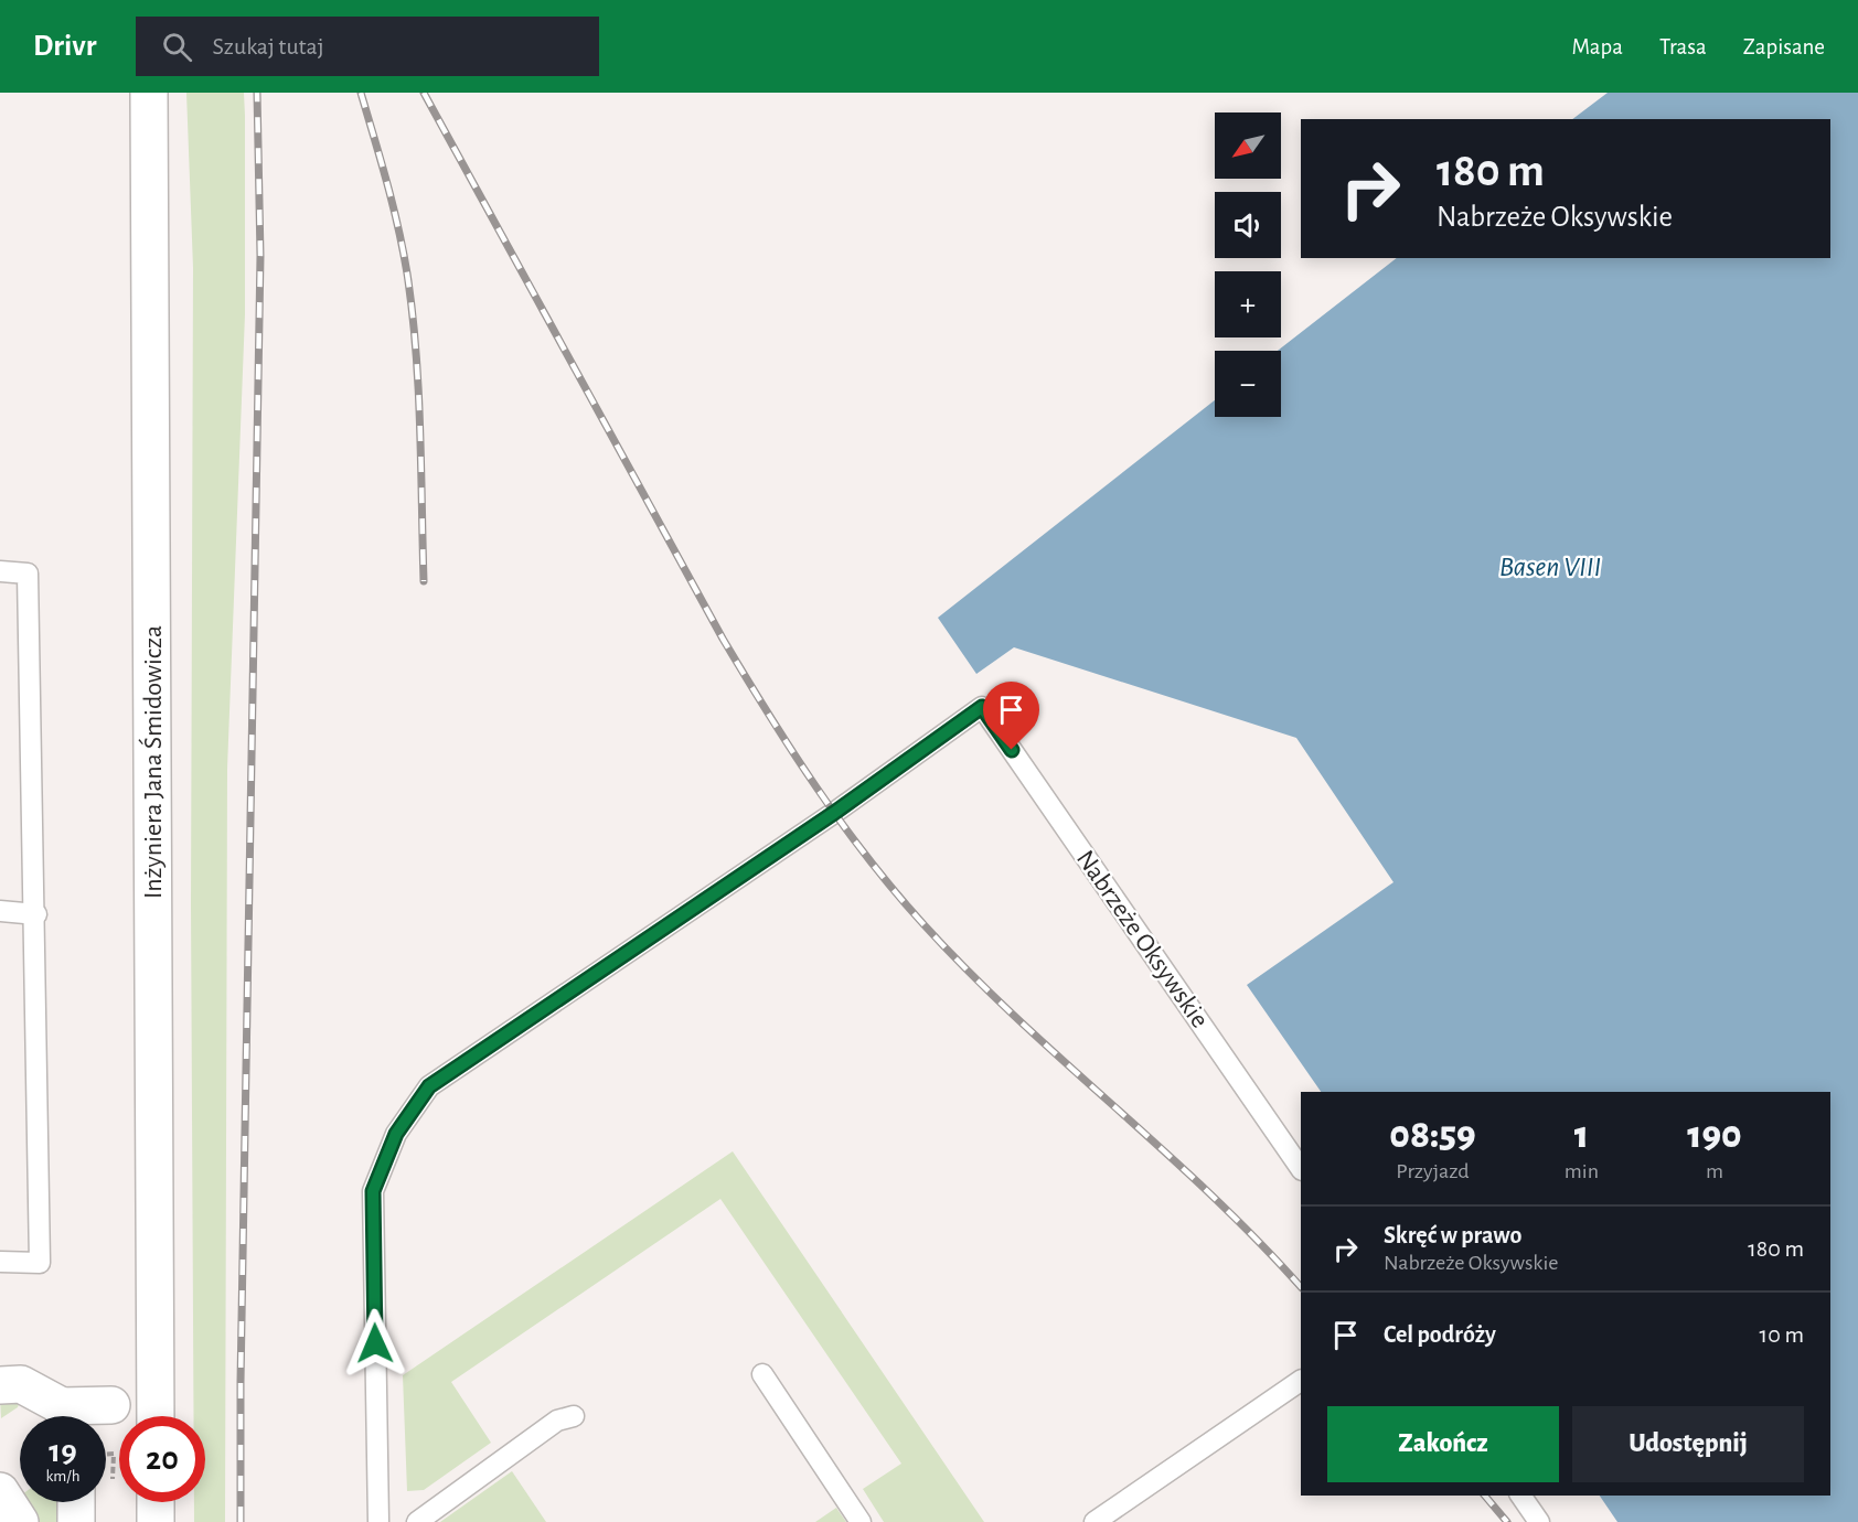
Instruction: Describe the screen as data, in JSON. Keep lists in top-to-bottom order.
{
  "streets": {
    "street": ["Inżyniera Jana Śmidowicza"],
    "lane": ["Nabrzeże Oksywskie"]
  },
  "water": ["Basen VIII"],
  "north": "bottom left",
  "page": {
    "header": "Drivr",
    "search": "Szukaj tutaj",
    "nav": ["Mapa", "Trasa", "Zapisane"],
    "map_buttons": ["+", "−"],
    "turn": ["180 m", "Nabrzeże Oksywskie"],
    "eta": [
      "08:59",
      "Przyjazd",
      "1",
      "min",
      "190",
      "m"
    ],
    "list": [
      {
        "name": "Skręć w prawo",
        "note": "Nabrzeże Oksywskie",
        "value": "180 m"
      },
      {
        "name": "Cel podróży",
        "value": "10 m"
      }
    ],
    "buttons": ["Zakończ", "Udostępnij"],
    "speed": "19 km/h",
    "limit": "20"
  }
}
